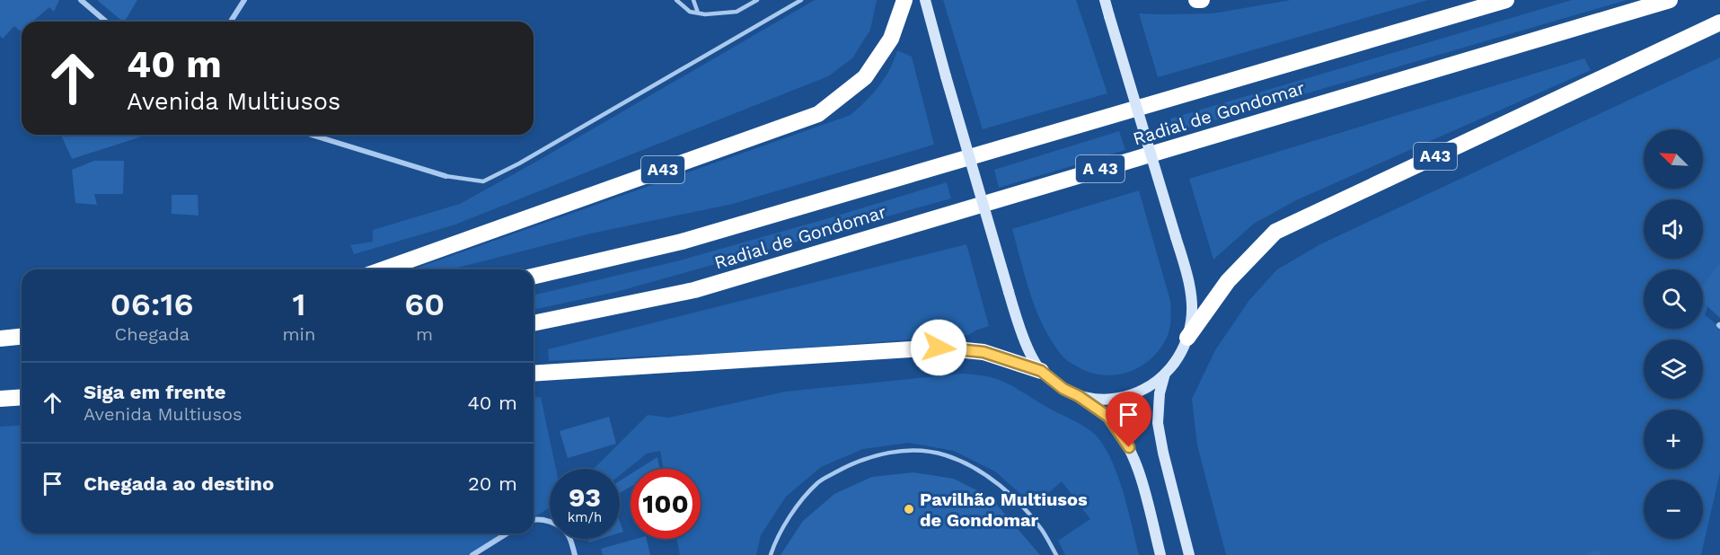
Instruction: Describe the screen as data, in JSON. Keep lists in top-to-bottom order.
{
  "streets": {
    "highway": ["Radial de Gondomar", "A43", "A 43"]
  },
  "places": ["Pavilhão Multiusos de Gondomar"],
  "north": "top left",
  "page": {
    "turn": ["40 m", "Avenida Multiusos"],
    "map_buttons": ["+", "−"],
    "eta": [
      "06:16",
      "Chegada",
      "1",
      "min",
      "60",
      "m"
    ],
    "list": [
      {
        "name": "Siga em frente",
        "note": "Avenida Multiusos",
        "value": "40 m"
      },
      {
        "name": "Chegada ao destino",
        "value": "20 m"
      }
    ],
    "speed": "93 km/h",
    "limit": "100"
  }
}
